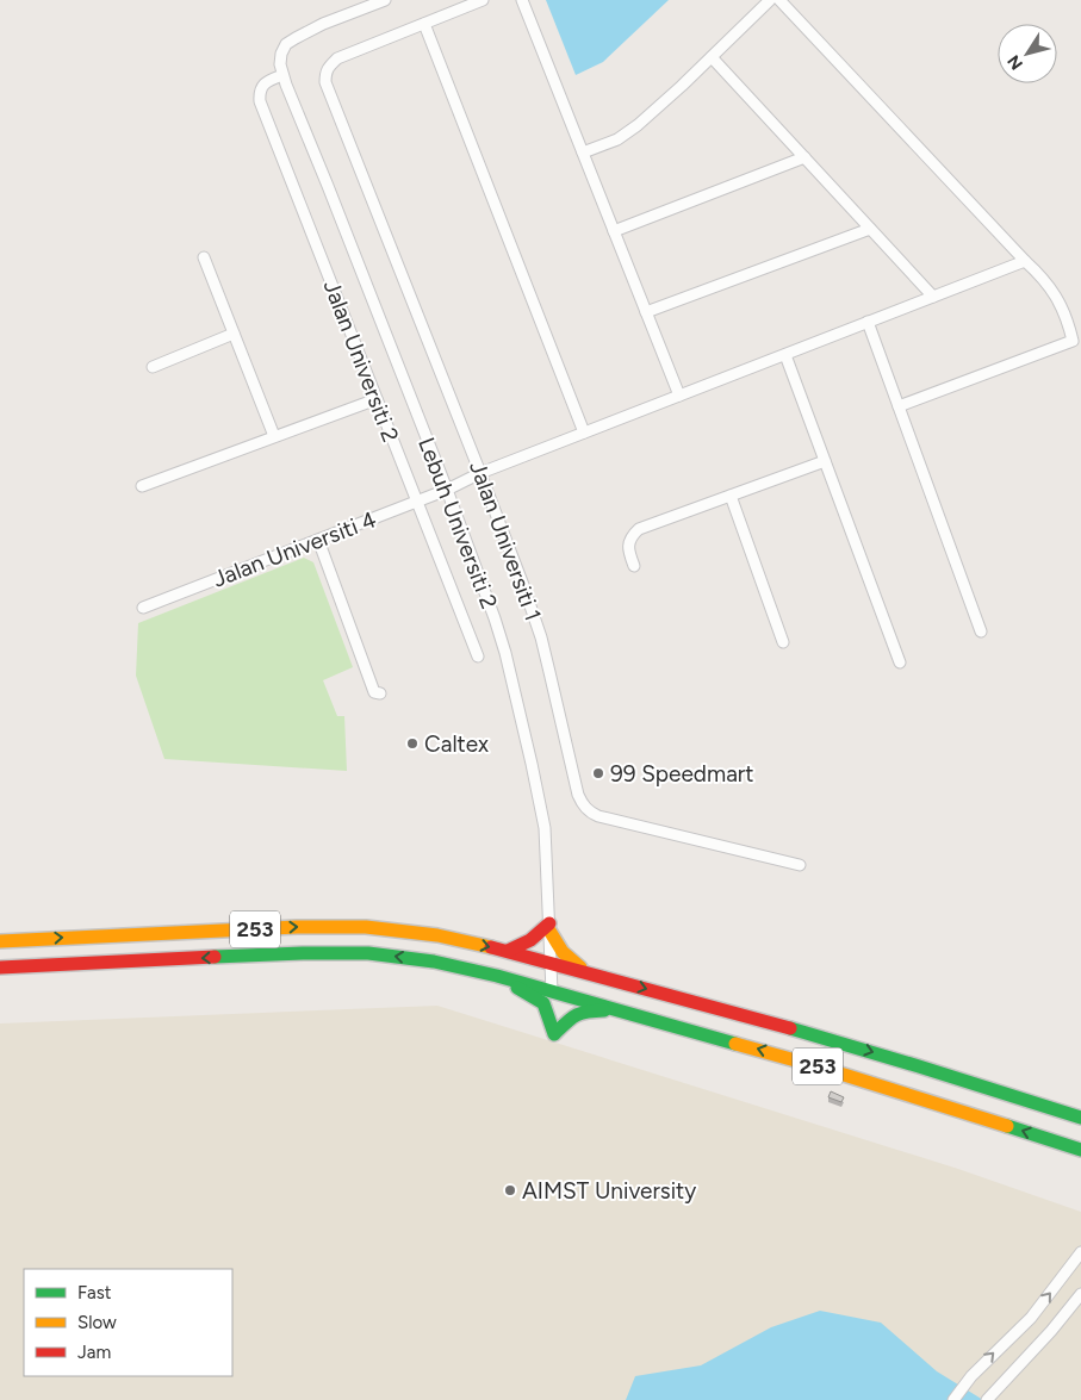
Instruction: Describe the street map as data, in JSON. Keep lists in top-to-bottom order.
{
  "streets": {
    "main road": ["253"],
    "street": [
      "Jalan Universiti 2",
      "Lebuh Universiti 2",
      "Jalan Universiti 1",
      "Jalan Universiti 4"
    ]
  },
  "crossings": [
    ["Jalan Universiti 2", "Lebuh Universiti 2"],
    ["Jalan Universiti 2", "Jalan Universiti 4"],
    ["Lebuh Universiti 2", "Jalan Universiti 4"],
    ["Lebuh Universiti 2", "253"],
    ["Jalan Universiti 1", "Jalan Universiti 4"]
  ],
  "places": ["Caltex", "99 Speedmart", "AIMST University"],
  "legend": ["Fast", "Slow", "Jam"],
  "north": "bottom left"
}
